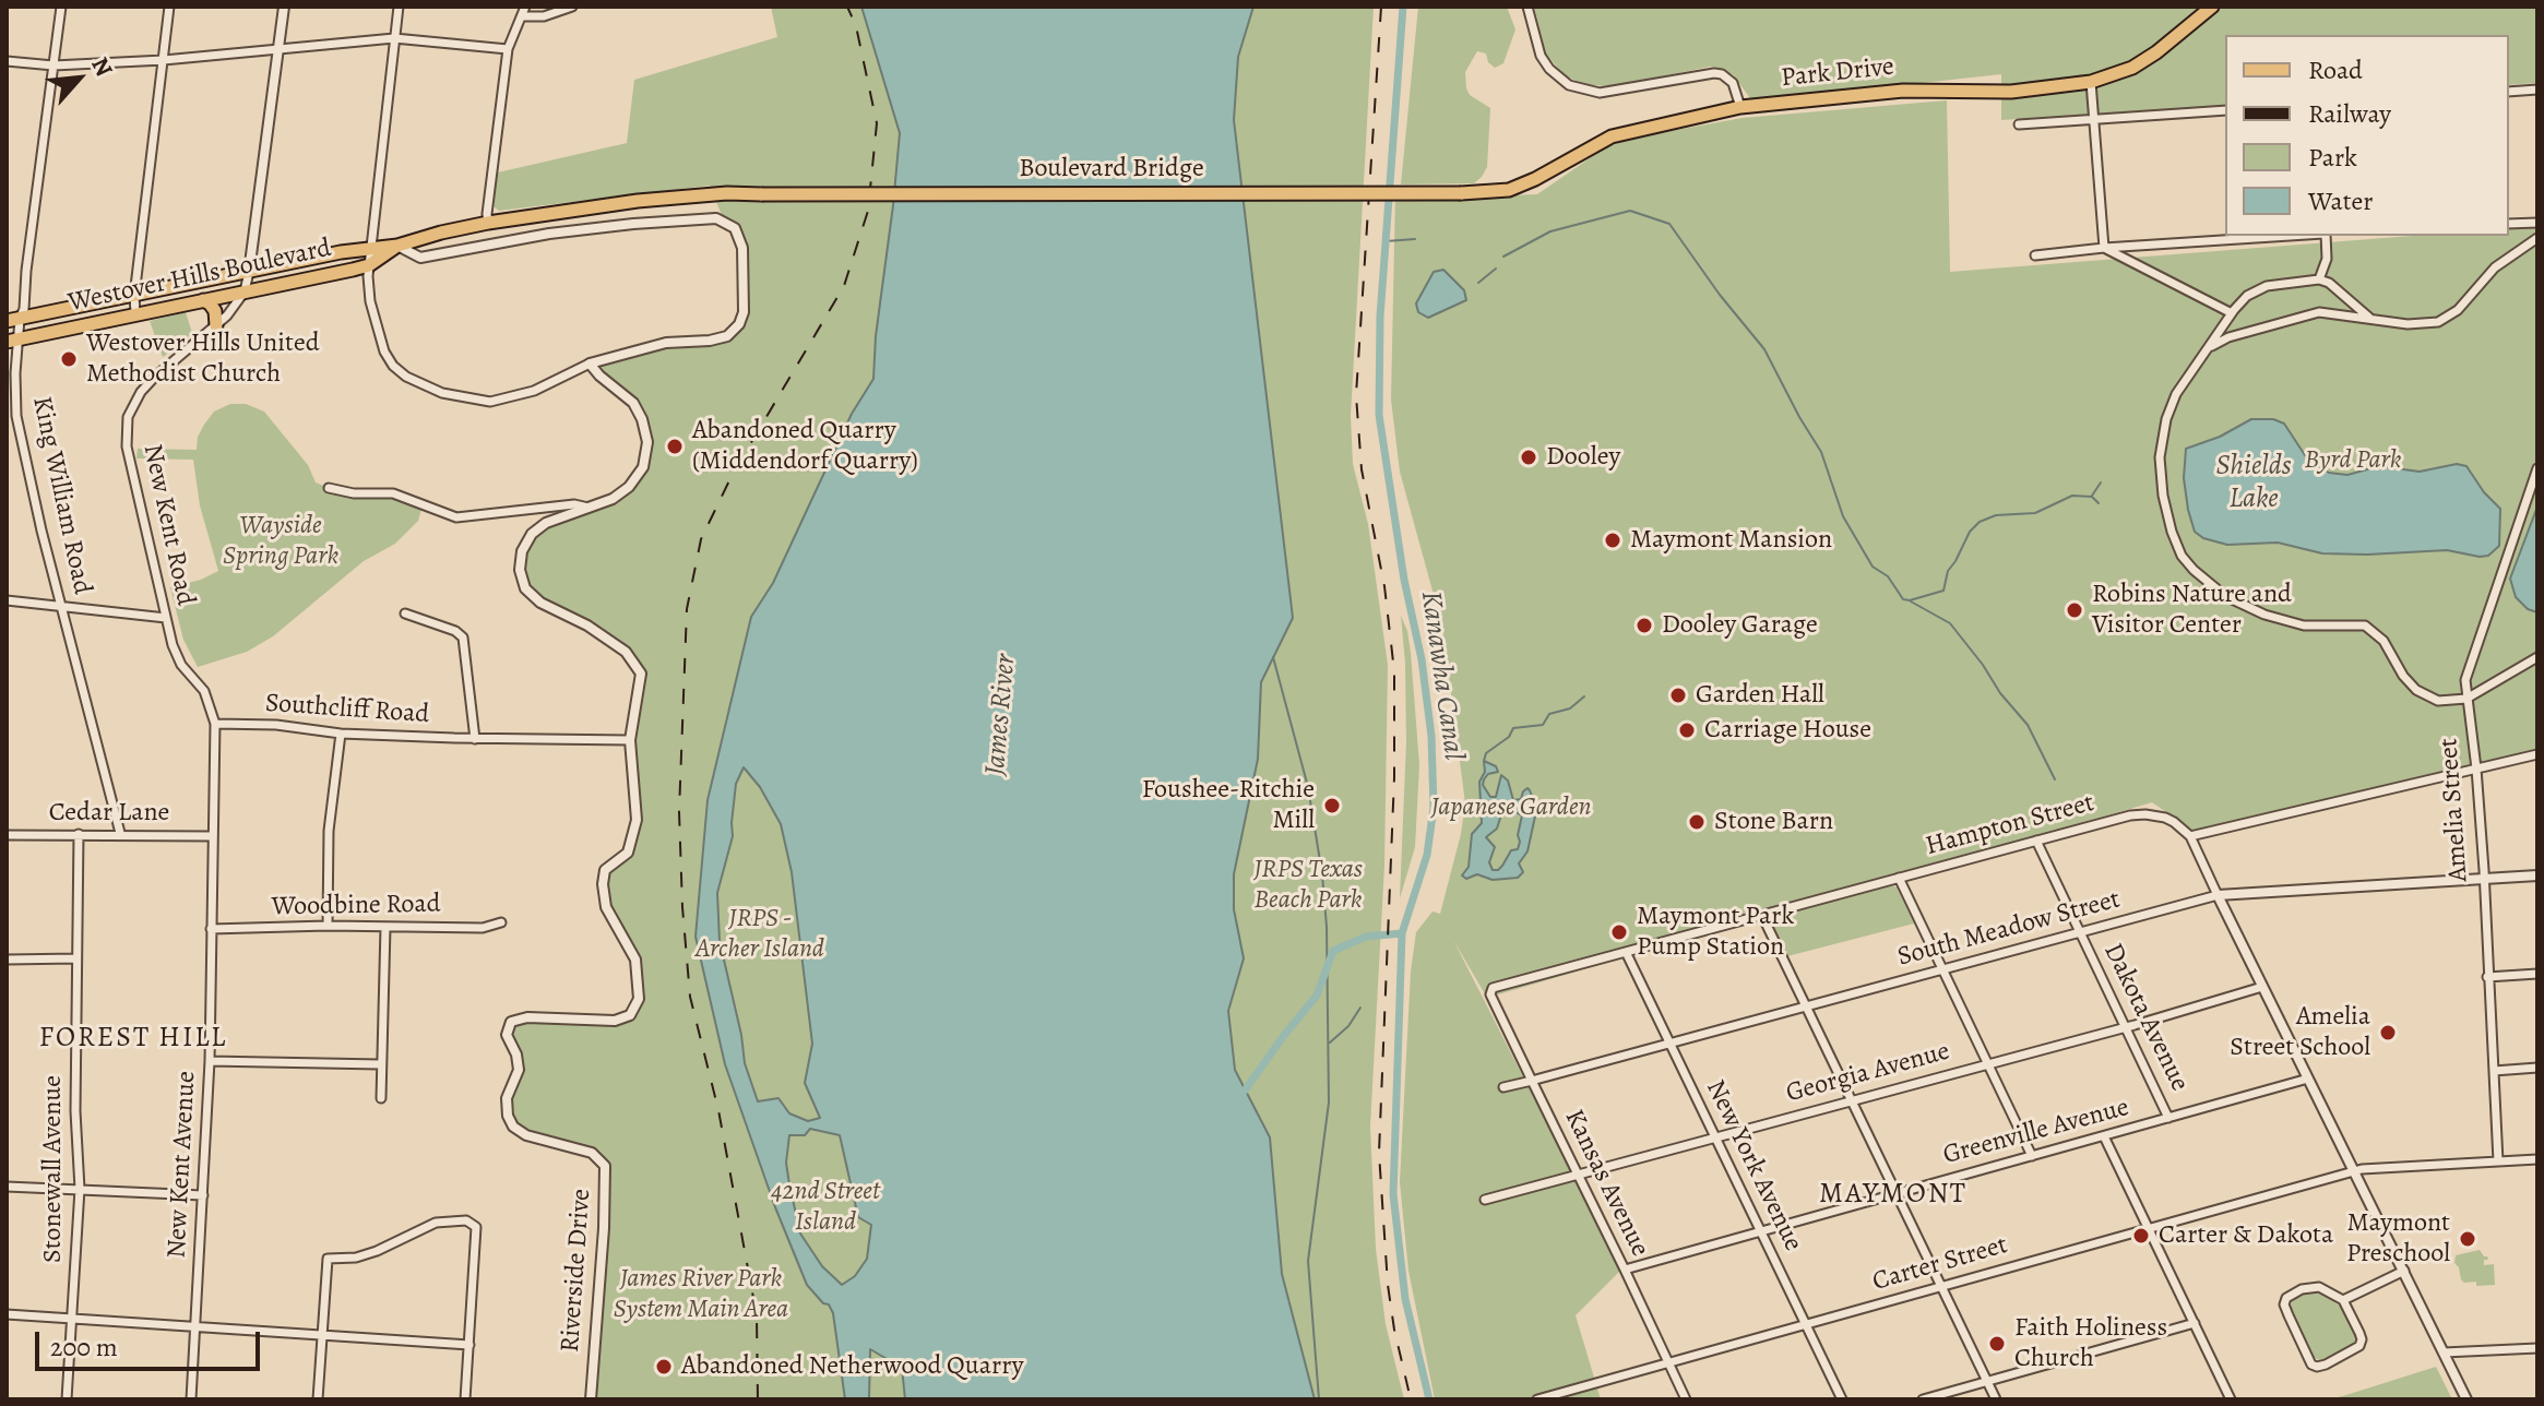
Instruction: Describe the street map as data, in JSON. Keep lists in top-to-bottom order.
{
  "streets": {
    "main road": ["Park Drive", "Boulevard Bridge", "Westover Hills Boulevard"],
    "street": [
      "King William Road",
      "New Kent Road",
      "Southcliff Road",
      "Amelia Street",
      "Cedar Lane",
      "Hampton Street",
      "Woodbine Road",
      "South Meadow Street",
      "Dakota Avenue",
      "Georgia Avenue",
      "Greenville Avenue",
      "New Kent Avenue",
      "New York Avenue",
      "Stonewall Avenue",
      "Kansas Avenue",
      "Carter Street",
      "Riverside Drive"
    ]
  },
  "crossings": [
    ["Park Drive", "Boulevard Bridge"],
    ["Boulevard Bridge", "Westover Hills Boulevard"],
    ["Westover Hills Boulevard", "King William Road"],
    ["Westover Hills Boulevard", "New Kent Road"],
    ["Westover Hills Boulevard", "Riverside Drive"],
    ["King William Road", "Cedar Lane"],
    ["New Kent Road", "Southcliff Road"],
    ["New Kent Road", "New Kent Avenue"],
    ["Southcliff Road", "New Kent Avenue"],
    ["Southcliff Road", "Riverside Drive"],
    ["Amelia Street", "South Meadow Street"],
    ["Amelia Street", "Carter Street"],
    ["Cedar Lane", "New Kent Avenue"],
    ["Cedar Lane", "Stonewall Avenue"],
    ["Hampton Street", "Dakota Avenue"],
    ["Hampton Street", "New York Avenue"],
    ["Hampton Street", "Kansas Avenue"],
    ["Woodbine Road", "New Kent Avenue"],
    ["South Meadow Street", "Dakota Avenue"],
    ["South Meadow Street", "New York Avenue"],
    ["South Meadow Street", "Kansas Avenue"],
    ["Dakota Avenue", "Georgia Avenue"],
    ["Dakota Avenue", "Greenville Avenue"],
    ["Georgia Avenue", "New York Avenue"],
    ["Georgia Avenue", "Kansas Avenue"],
    ["Greenville Avenue", "New York Avenue"],
    ["Greenville Avenue", "Kansas Avenue"],
    ["New York Avenue", "Carter Street"],
    ["Kansas Avenue", "Carter Street"]
  ],
  "districts": ["FOREST HILL", "MAYMONT"],
  "water": ["Shields Lake", "Kanawha Canal", "James River"],
  "parks": [
    "Byrd Park",
    "Wayside Spring Park",
    "Japanese Garden",
    "JRPS Texas Beach Park",
    "JRPS - Archer Island",
    "42nd Street Island",
    "James River Park System Main Area"
  ],
  "places": [
    "Westover Hills United Methodist Church",
    "Abandoned Quarry (Middendorf Quarry)",
    "Dooley",
    "Maymont Mansion",
    "Robins Nature and Visitor Center",
    "Dooley Garage",
    "Garden Hall",
    "Carriage House",
    "Foushee-Ritchie Mill",
    "Stone Barn",
    "Maymont Park Pump Station",
    "Amelia Street School",
    "Carter & Dakota",
    "Maymont Preschool",
    "Faith Holiness Church",
    "Abandoned Netherwood Quarry"
  ],
  "legend": [
    "Road",
    "Railway",
    "Park",
    "Water"
  ],
  "scale_bar": "200 m",
  "north": "top right"
}
